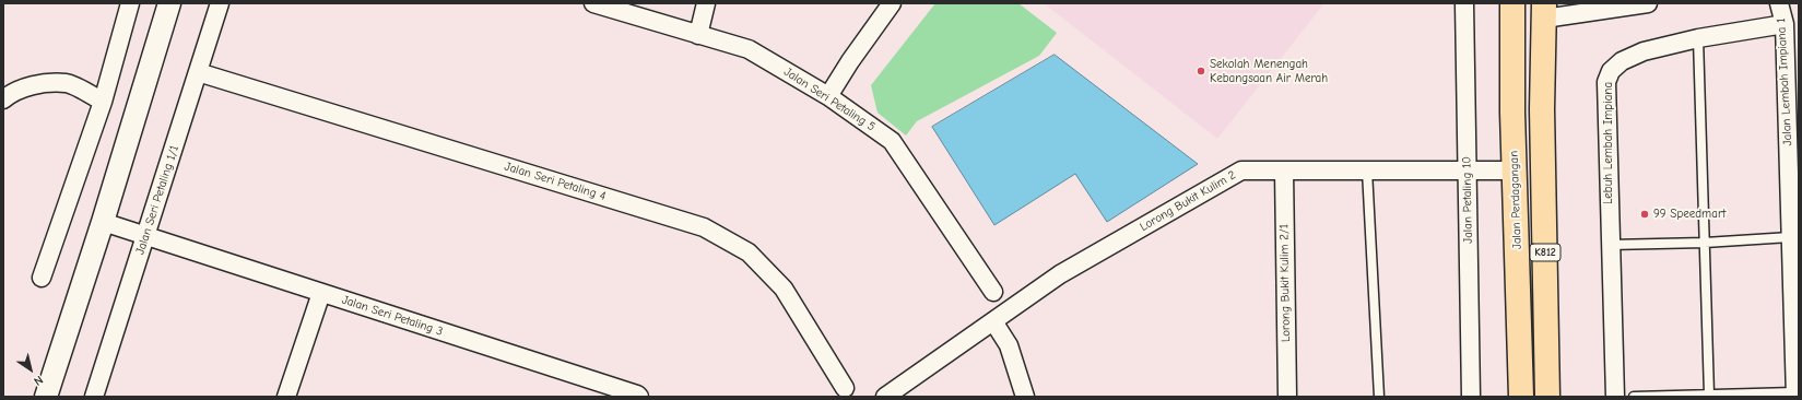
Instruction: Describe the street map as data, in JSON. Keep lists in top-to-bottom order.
{
  "streets": {
    "main road": ["Jalan Perdagangan", "K812"],
    "street": [
      "Jalan Lembah Impiana 1",
      "Jalan Seri Petaling 5",
      "Lebuh Lembah Impiana",
      "Jalan Seri Petaling 4",
      "Jalan Seri Petaling 1/1",
      "Jalan Petaling 10",
      "Lorong Bukit Kulim 2",
      "Lorong Bukit Kulim 2/1",
      "Jalan Seri Petaling 3"
    ]
  },
  "crossings": [
    ["Jalan Lembah Impiana 1", "Lebuh Lembah Impiana"],
    ["Jalan Seri Petaling 4", "Jalan Seri Petaling 1/1"],
    ["Jalan Seri Petaling 1/1", "Jalan Seri Petaling 3"],
    ["Jalan Petaling 10", "Lorong Bukit Kulim 2"],
    ["Jalan Perdagangan", "Lorong Bukit Kulim 2"],
    ["Lorong Bukit Kulim 2", "Lorong Bukit Kulim 2/1"]
  ],
  "places": ["Sekolah Menengah Kebangsaan Air Merah", "99 Speedmart"],
  "north": "bottom right"
}
